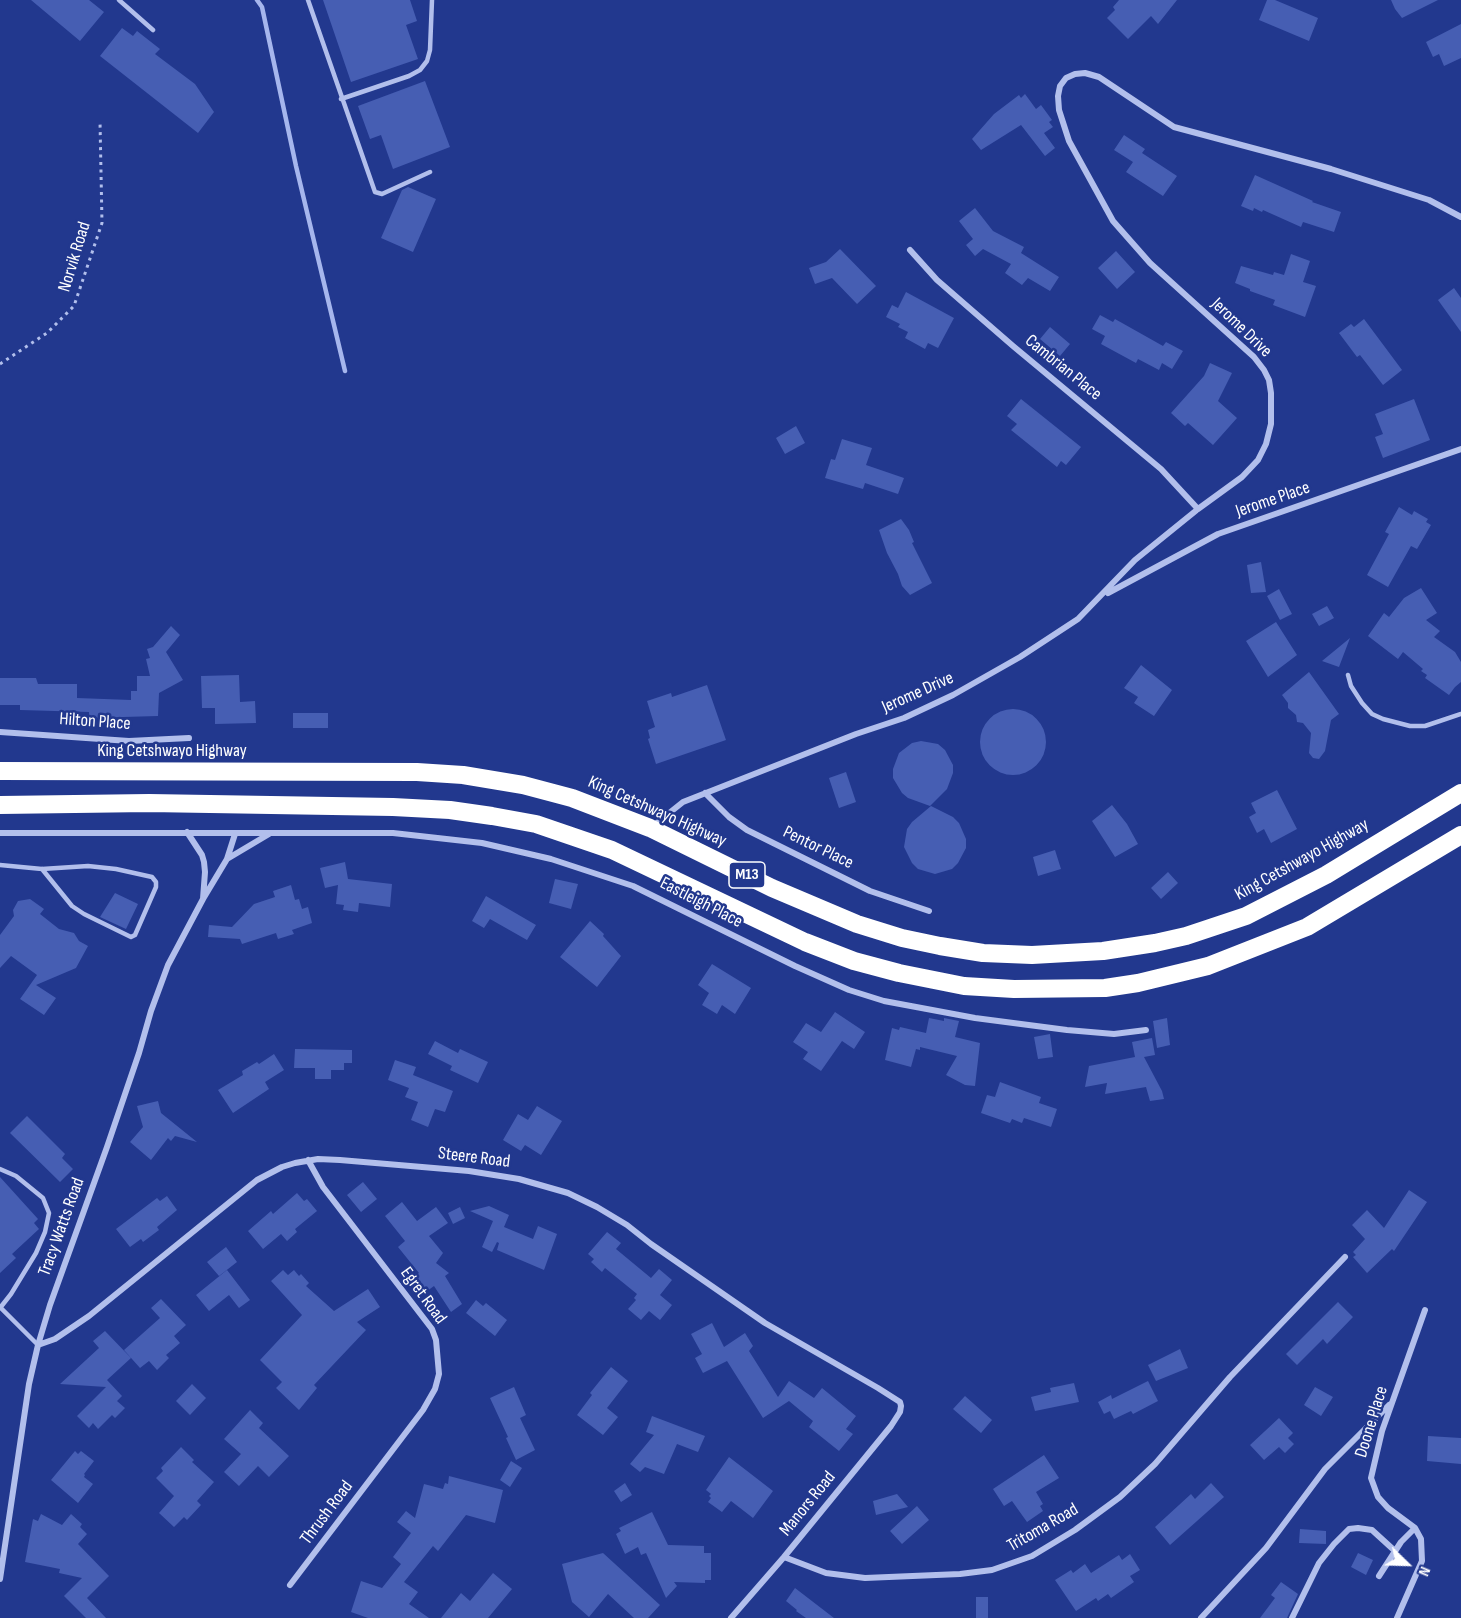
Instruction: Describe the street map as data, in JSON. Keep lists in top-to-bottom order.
{
  "streets": {
    "highway": ["King Cetshwayo Highway", "M13"],
    "street": [
      "Jerome Drive",
      "Cambrian Place",
      "Jerome Place",
      "Hilton Place",
      "Pentor Place",
      "Eastleigh Place",
      "Steere Road",
      "Tracy Watts Road",
      "Egret Road",
      "Doone Place",
      "Manors Road",
      "Thrush Road",
      "Tritoma Road"
    ],
    "path": ["Norvik Road"]
  },
  "crossings": [
    ["Jerome Drive", "Cambrian Place"],
    ["Jerome Drive", "Jerome Place"],
    ["Jerome Drive", "King Cetshwayo Highway"],
    ["Jerome Drive", "Pentor Place"],
    ["Eastleigh Place", "Tracy Watts Road"],
    ["Steere Road", "Tracy Watts Road"],
    ["Steere Road", "Egret Road"],
    ["Steere Road", "Manors Road"],
    ["Egret Road", "Thrush Road"],
    ["Manors Road", "Tritoma Road"]
  ],
  "north": "bottom right"
}
